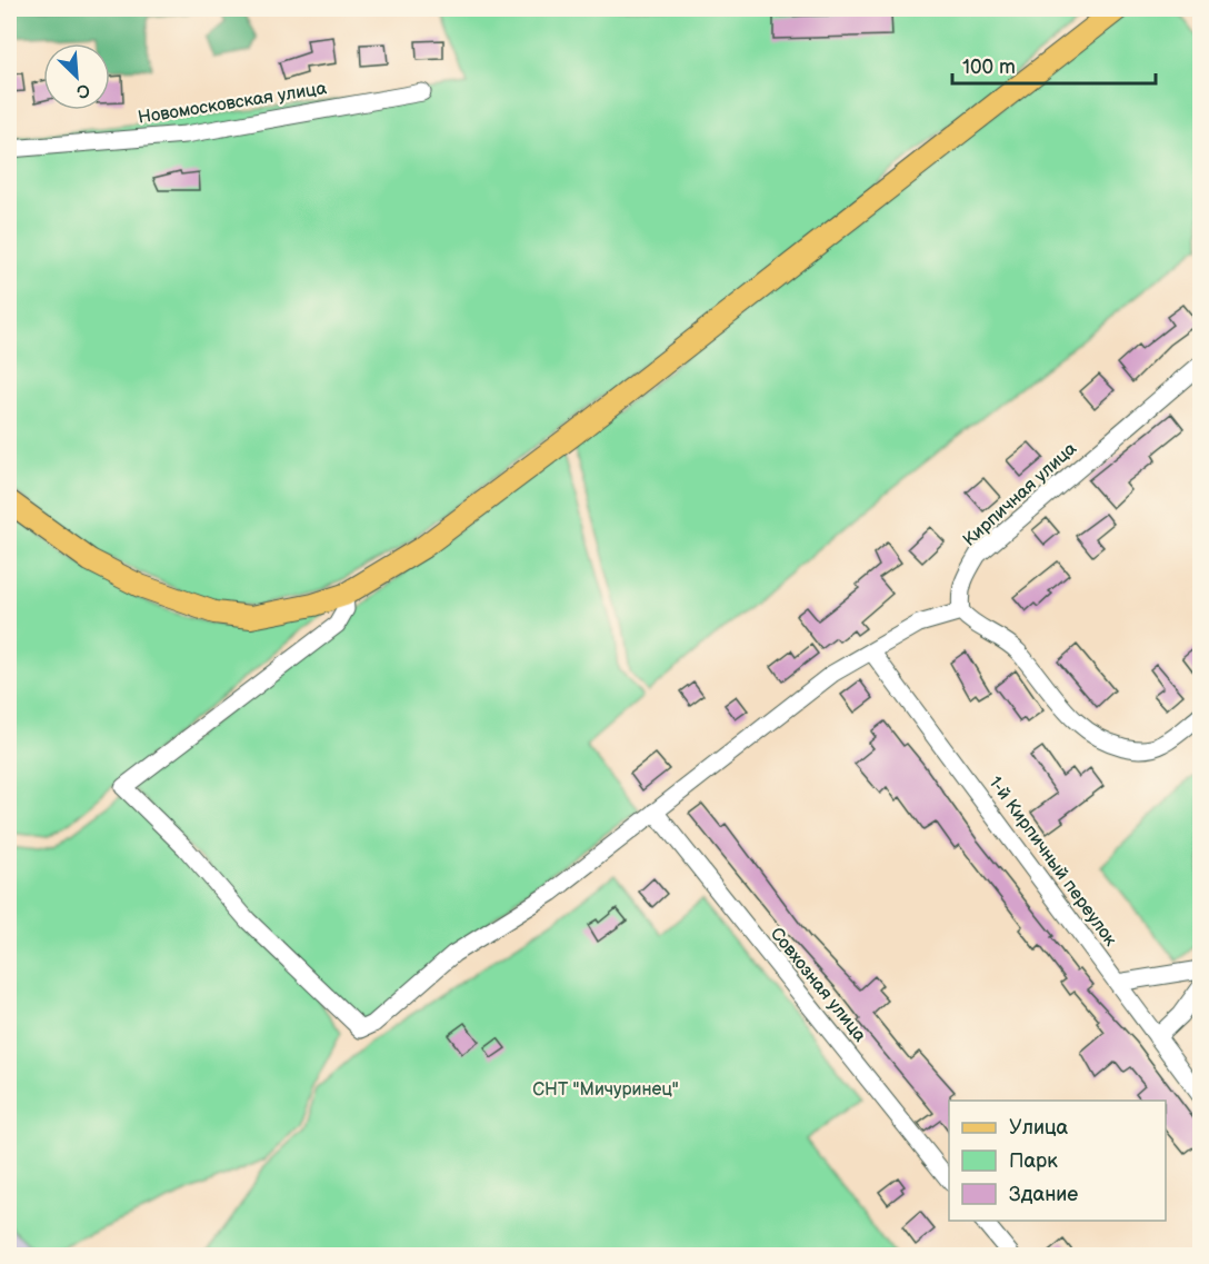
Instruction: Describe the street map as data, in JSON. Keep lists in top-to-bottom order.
{
  "streets": {
    "street": [
      "Новомосковская улица",
      "Кирпичная улица",
      "1-й Кирпичный переулок",
      "Совхозная улица"
    ]
  },
  "parks": ["СНТ \"Мичуринец\""],
  "legend": ["Улица", "Парк", "Здание"],
  "scale_bar": "100 m",
  "north": "bottom right"
}
